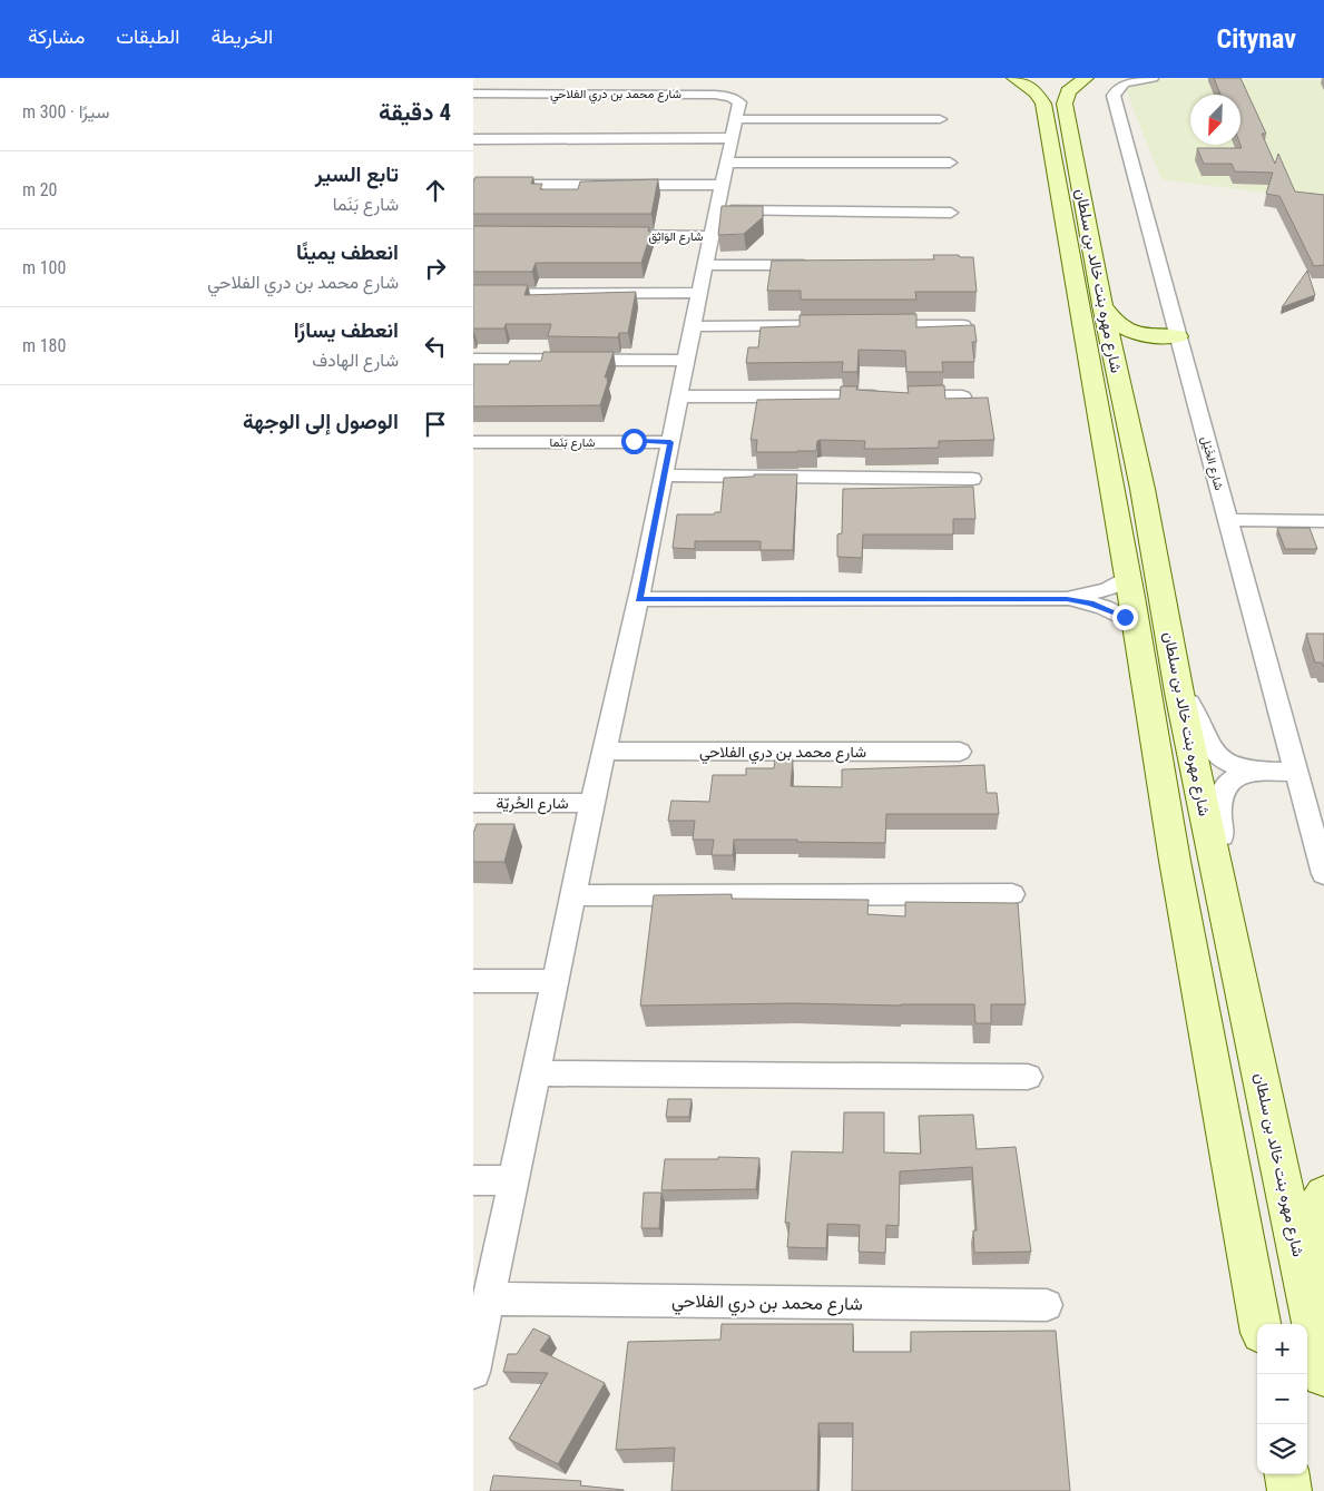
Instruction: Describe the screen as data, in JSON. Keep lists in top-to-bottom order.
{
  "streets": {
    "street": [
      "شارع محمد بن دري الفلاحي",
      "شارع الوَاثِق",
      "شارع مهره بنت خالد بن سلطان",
      "شارع بَنَما",
      "شارع الخَيْل",
      "شارع الحُريّة"
    ]
  },
  "north": "bottom left",
  "page": {
    "header": "Citynav",
    "nav": ["الخريطة", "الطبقات", "مشاركة"],
    "heading": ["4 دقيقة", "سيرًا · 300 m"],
    "list": [
      ["تابع السير", "شارع بَنَما", "20 m"],
      ["انعطف يمينًا", "شارع محمد بن دري الفلاحي", "100 m"],
      ["انعطف يسارًا", "شارع الهادف", "180 m"],
      "الوصول إلى الوجهة"
    ],
    "map_buttons": ["+", "−"]
  }
}
